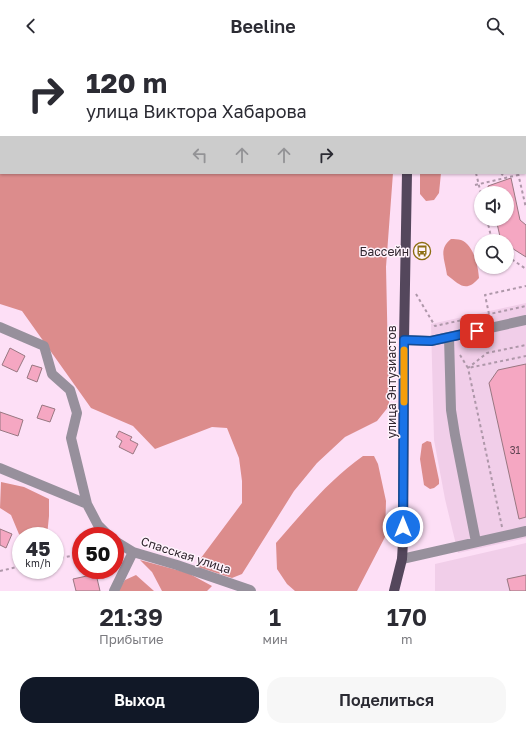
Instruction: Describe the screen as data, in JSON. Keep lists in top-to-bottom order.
{
  "streets": {
    "main road": ["улица Энтузиастов"],
    "street": ["Спасская улица"]
  },
  "places": {
    "bus stop": ["Бассейн"]
  },
  "house_numbers": ["31"],
  "page": {
    "header": "Beeline",
    "turn": ["120 m", "улица Виктора Хабарова"],
    "speed": "45 km/h",
    "limit": "50",
    "eta": [
      "21:39",
      "Прибытие",
      "1",
      "мин",
      "170",
      "m"
    ],
    "buttons": ["Выход", "Поделиться"]
  }
}
